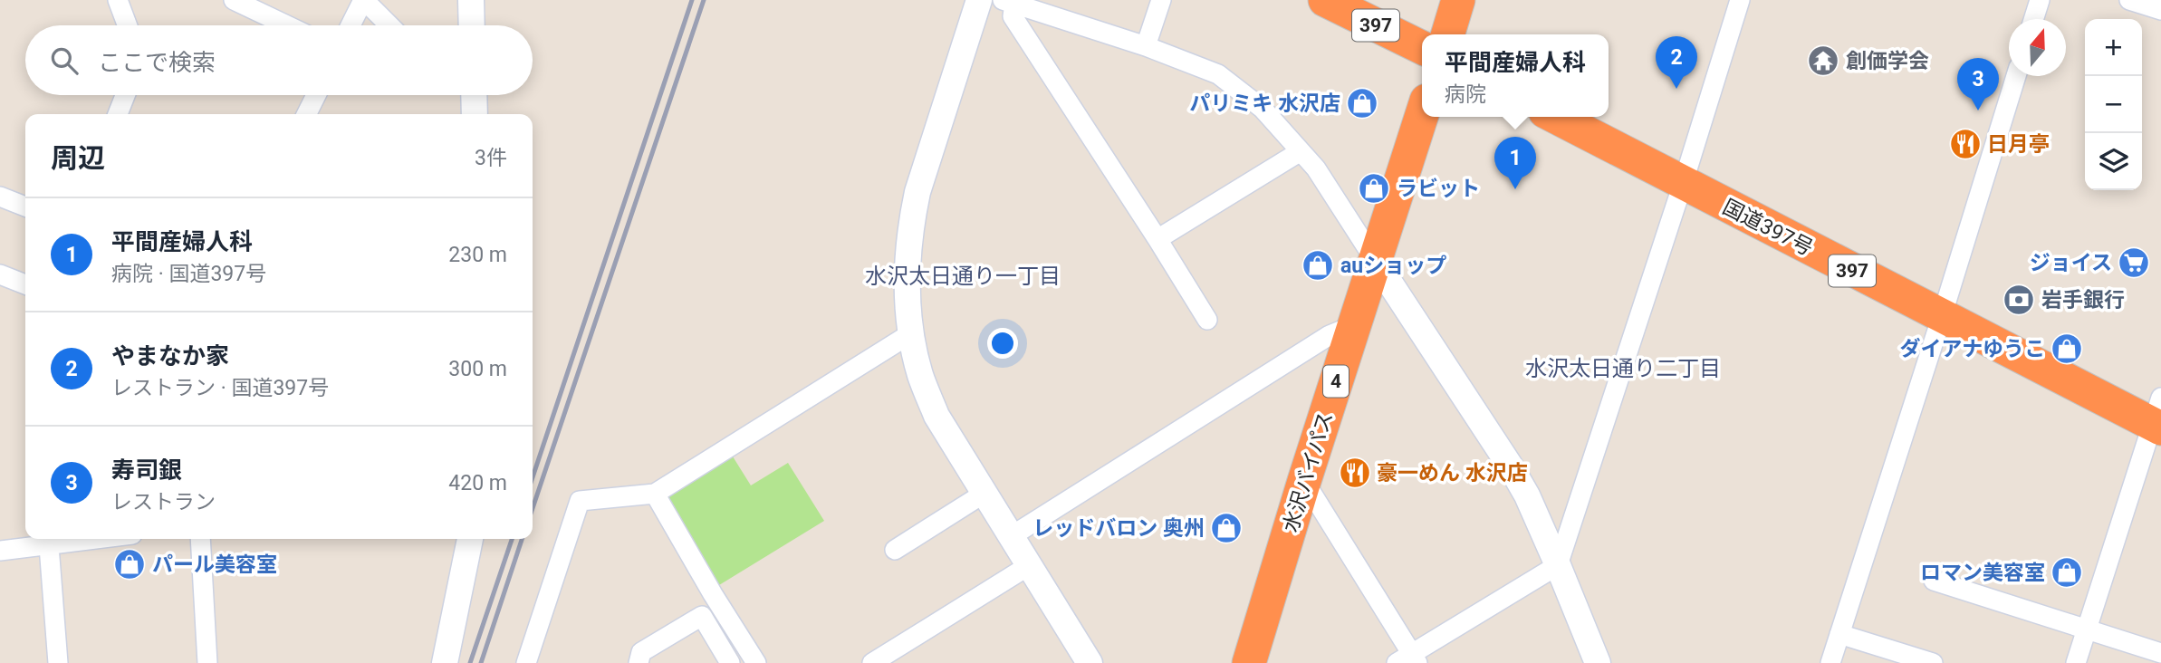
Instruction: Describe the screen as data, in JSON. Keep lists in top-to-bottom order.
{
  "streets": {
    "highway": [
      "397",
      "国道397号",
      "4",
      "水沢バイパス"
    ]
  },
  "districts": ["水沢太日通り一丁目", "水沢太日通り二丁目"],
  "places": {
    "temple": ["創価学会"],
    "shop": [
      "パリミキ 水沢店",
      "ラビット",
      "auショップ",
      "ダイアナゆうこ",
      "レッドバロン 奥州",
      "パール美容室",
      "ロマン美容室"
    ],
    "restaurant": ["日月亭", "豪一めん 水沢店"],
    "supermarket": ["ジョイス"],
    "bank": ["岩手銀行"]
  },
  "north": "top",
  "page": {
    "map_buttons": ["+", "−"],
    "search": "ここで検索",
    "popup": ["平間産婦人科", "病院"],
    "pins": ["2", "3", "1"],
    "heading": ["周辺", "3件"],
    "list": [
      {
        "mark": "1",
        "name": "平間産婦人科",
        "note": "病院 · 国道397号",
        "value": "230 m"
      },
      {
        "mark": "2",
        "name": "やまなか家",
        "note": "レストラン · 国道397号",
        "value": "300 m"
      },
      {
        "mark": "3",
        "name": "寿司銀",
        "note": "レストラン",
        "value": "420 m"
      }
    ]
  }
}
